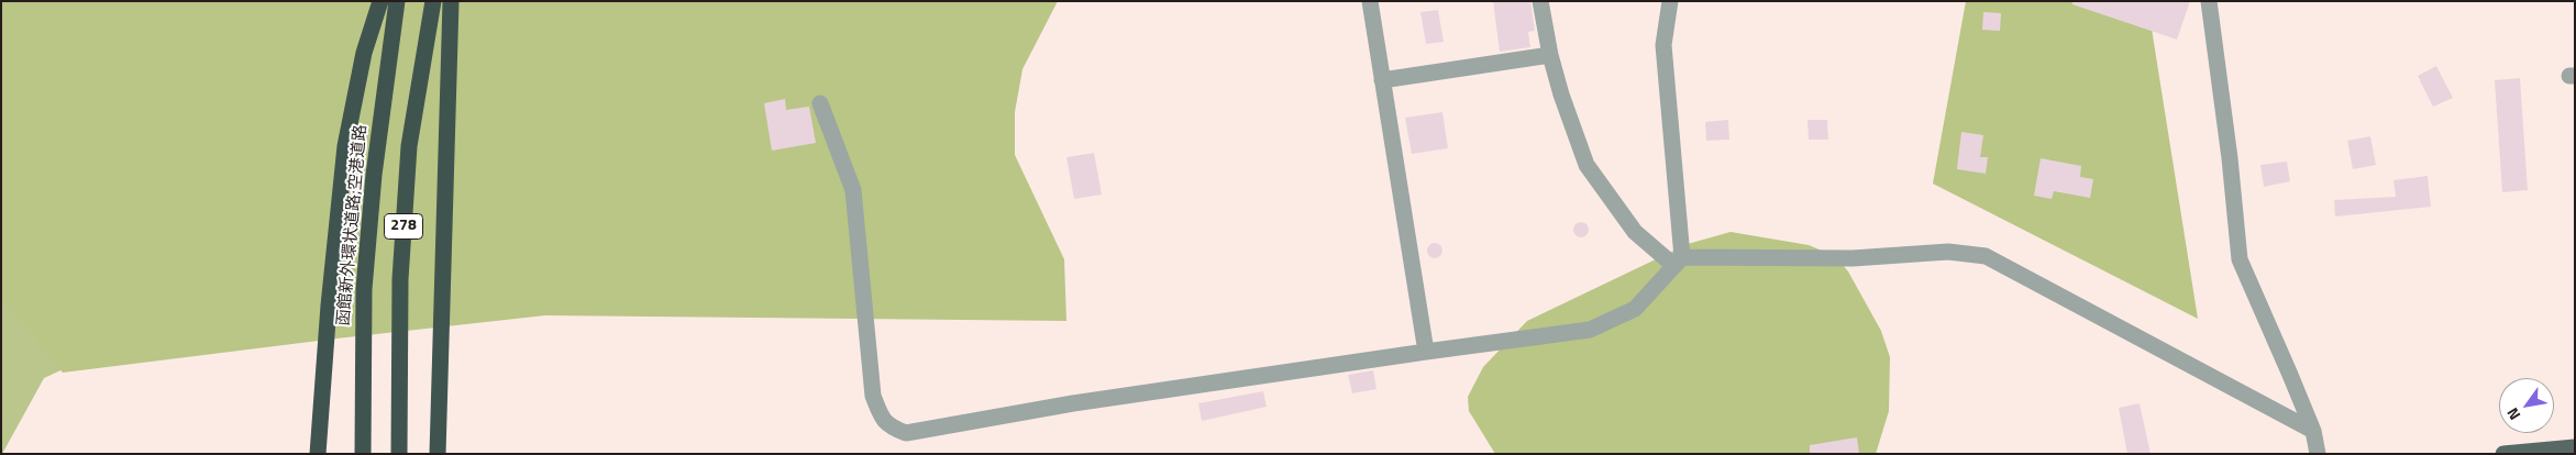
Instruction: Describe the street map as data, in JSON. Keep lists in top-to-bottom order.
{
  "streets": {
    "highway": ["函館新外環状道路;空港道路", "278"]
  },
  "north": "bottom left"
}
